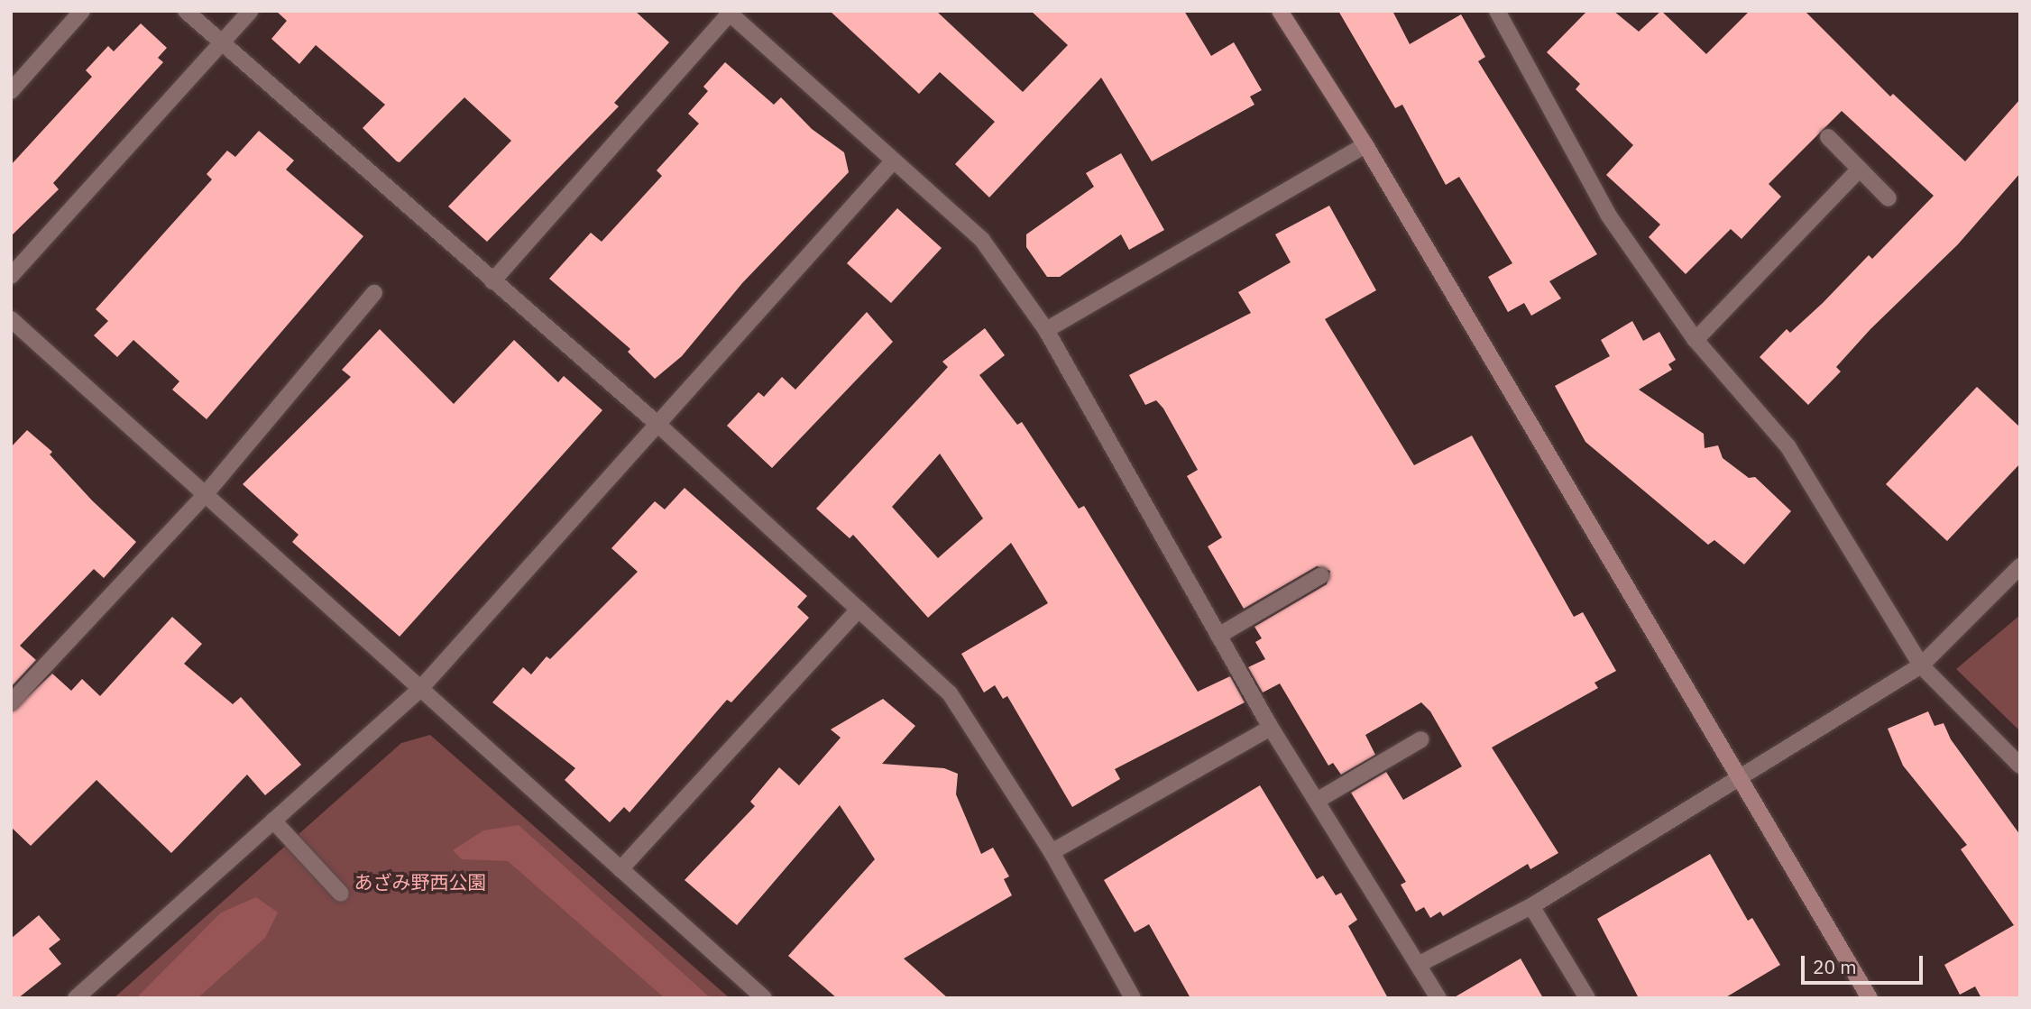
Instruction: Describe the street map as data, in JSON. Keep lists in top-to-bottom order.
{
  "parks": ["あざみ野西公園"],
  "scale_bar": "20 m"
}
